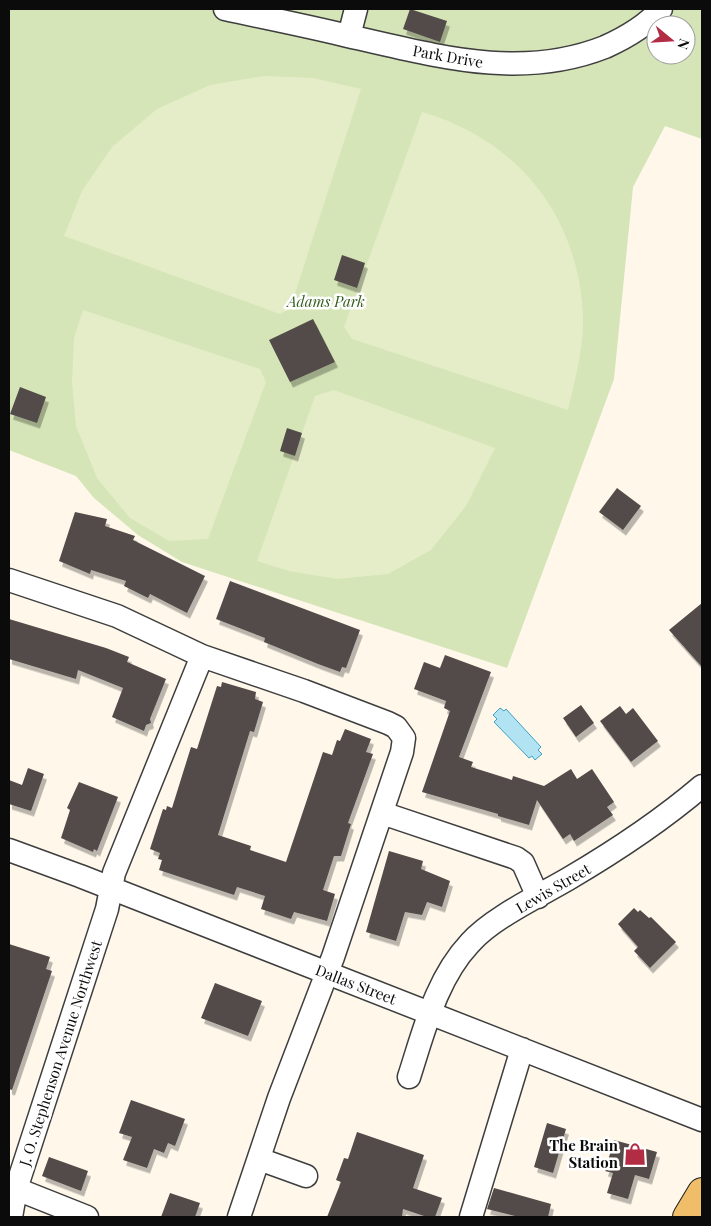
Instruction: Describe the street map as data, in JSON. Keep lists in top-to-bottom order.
{
  "streets": {
    "street": [
      "Park Drive",
      "Lewis Street",
      "Dallas Street",
      "J. O. Stephenson Avenue Northwest"
    ]
  },
  "crossings": [
    ["Lewis Street", "Dallas Street"],
    ["Dallas Street", "J. O. Stephenson Avenue Northwest"]
  ],
  "parks": ["Adams Park"],
  "places": {
    "shop": ["The Brain Station"]
  },
  "north": "right"
}
